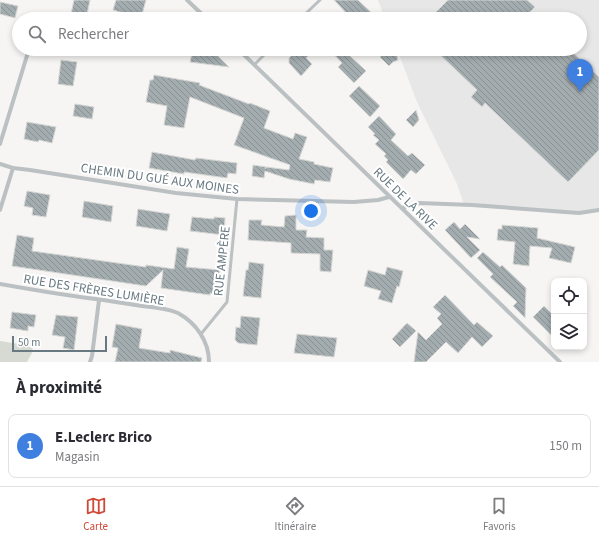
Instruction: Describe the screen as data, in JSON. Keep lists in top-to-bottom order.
{
  "streets": {
    "street": ["CHEMIN DU GUÉ AUX MOINES", "RUE DE LA RIVE", "RUE DES FRÈRES LUMIÈRE"],
    "lane": ["RUE AMPÈRE"]
  },
  "crossings": [
    ["CHEMIN DU GUÉ AUX MOINES", "RUE DE LA RIVE"],
    ["CHEMIN DU GUÉ AUX MOINES", "RUE AMPÈRE"],
    ["RUE AMPÈRE", "RUE DES FRÈRES LUMIÈRE"]
  ],
  "scale_bar": "50 m",
  "page": {
    "search": "Rechercher",
    "pins": "1",
    "scale": "50 m",
    "heading": "À proximité",
    "list": [
      {
        "mark": "1",
        "name": "E.Leclerc Brico",
        "note": "Magasin",
        "value": "150 m"
      }
    ],
    "nav": ["Carte", "Itinéraire", "Favoris"]
  }
}
